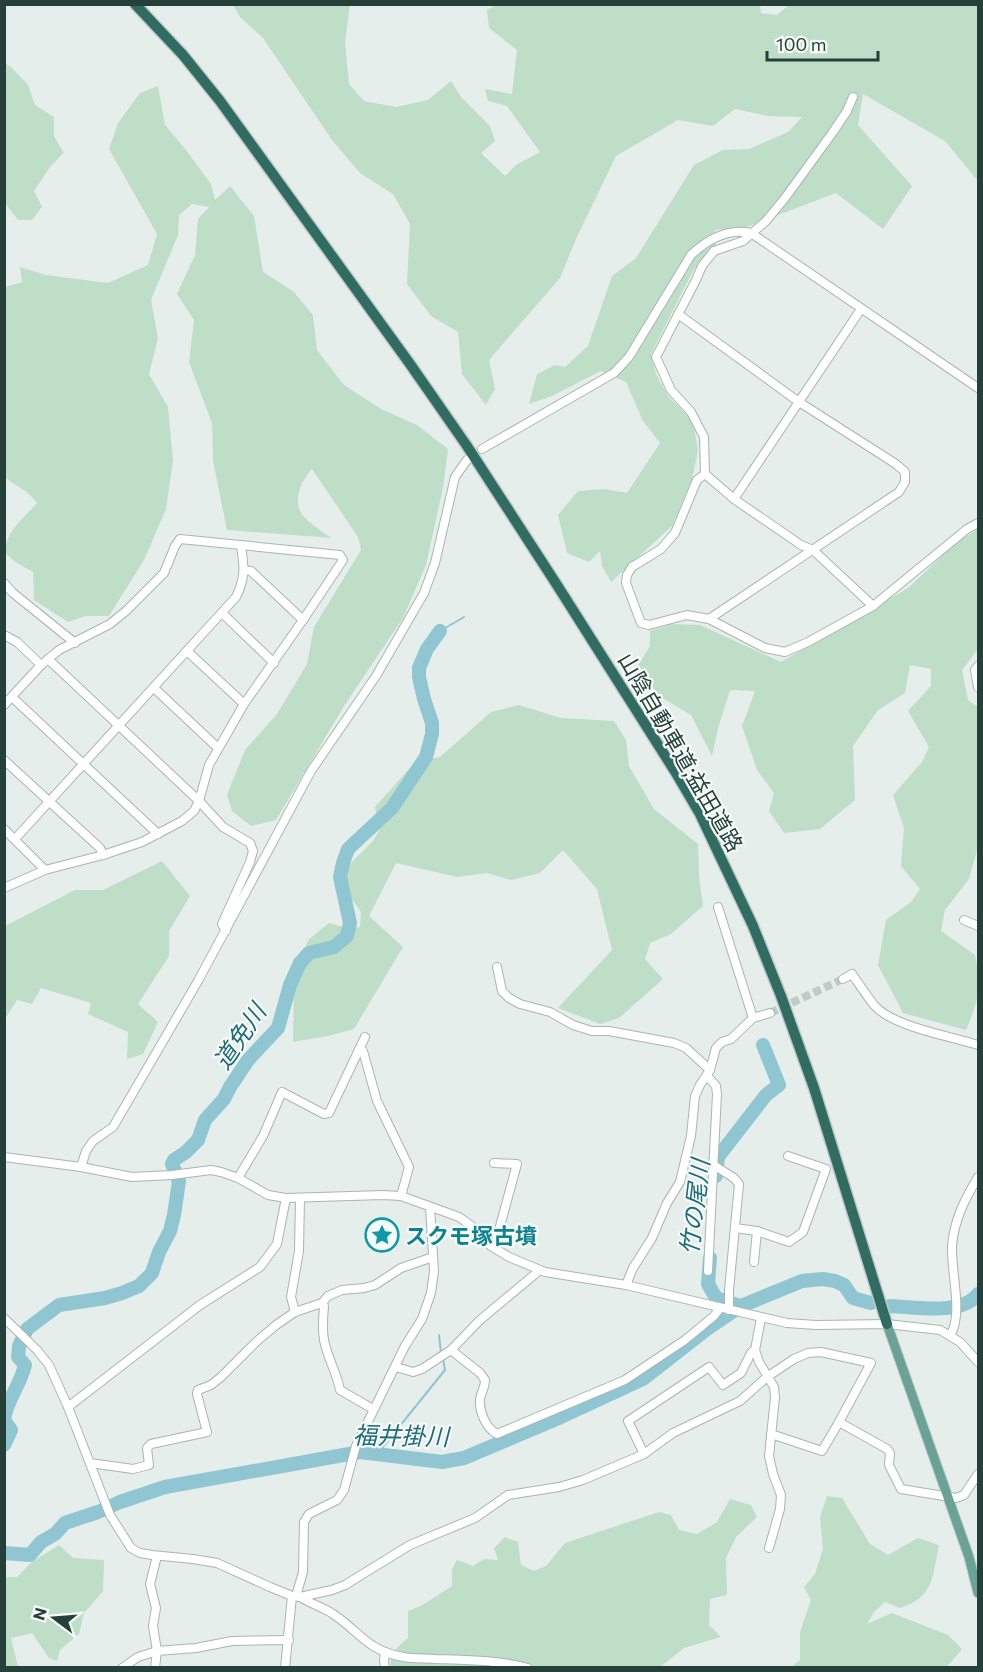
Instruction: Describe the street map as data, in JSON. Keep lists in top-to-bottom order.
{
  "streets": {
    "highway": ["山陰自動車道;益田道路"]
  },
  "water": ["道免川", "竹の尾川", "福井掛川"],
  "places": {
    "place": ["スクモ塚古墳"]
  },
  "scale_bar": "100 m",
  "north": "left"
}
